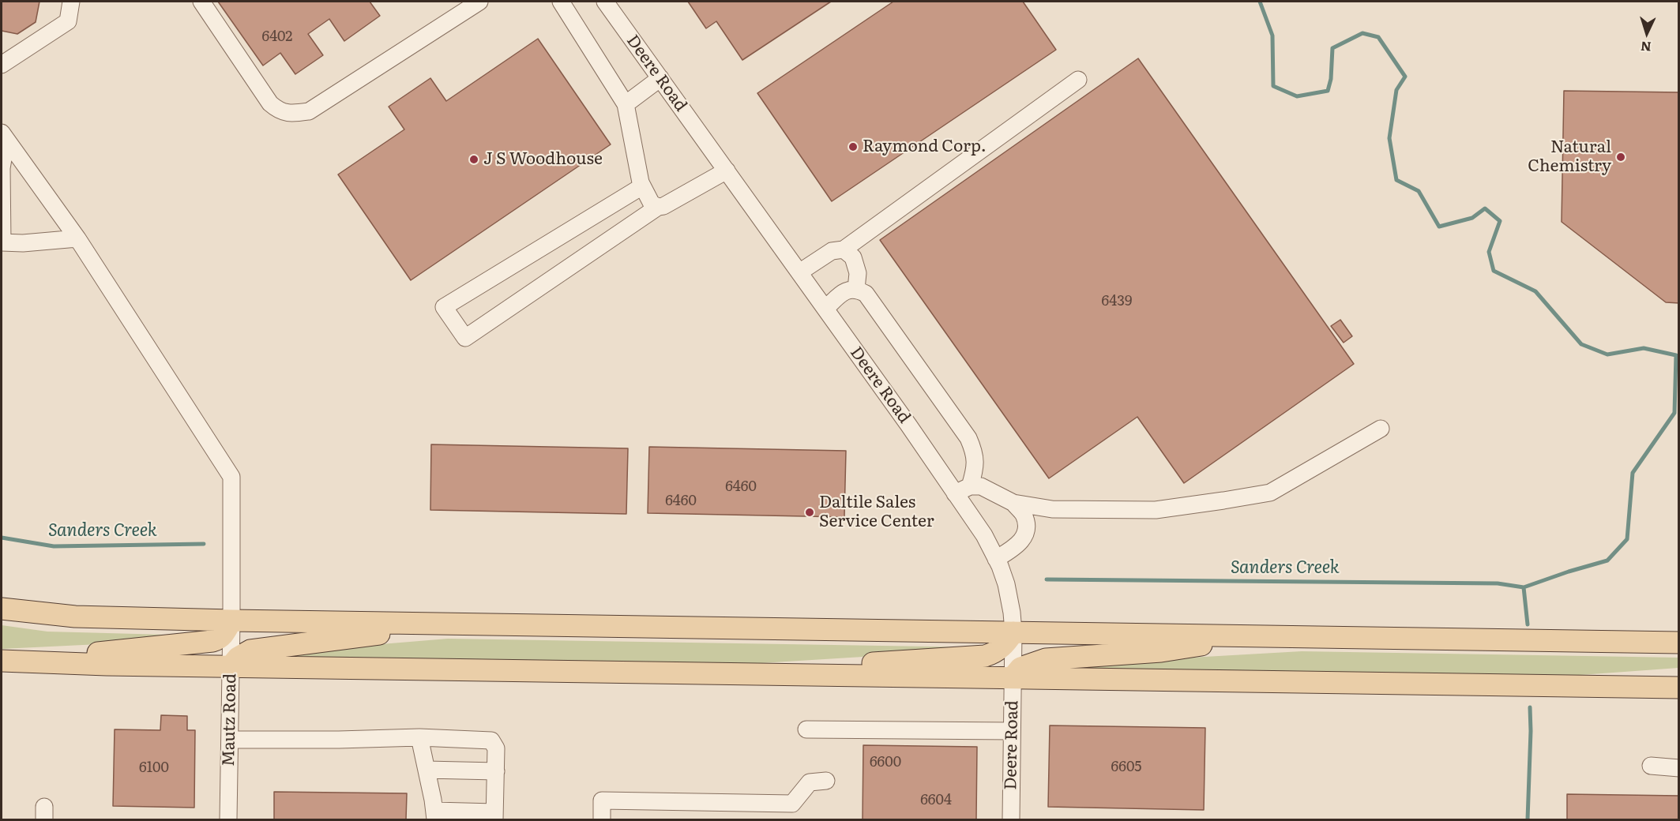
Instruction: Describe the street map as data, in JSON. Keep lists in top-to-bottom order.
{
  "streets": {
    "street": ["Deere Road", "Mautz Road"]
  },
  "water": ["Sanders Creek"],
  "places": [
    "Raymond Corp.",
    "Natural Chemistry",
    "J S Woodhouse",
    "Daltile Sales Service Center"
  ],
  "house_numbers": [
    "6402",
    "6439",
    "6460",
    "6460",
    "6600",
    "6605",
    "6100",
    "6604"
  ],
  "north": "bottom"
}
